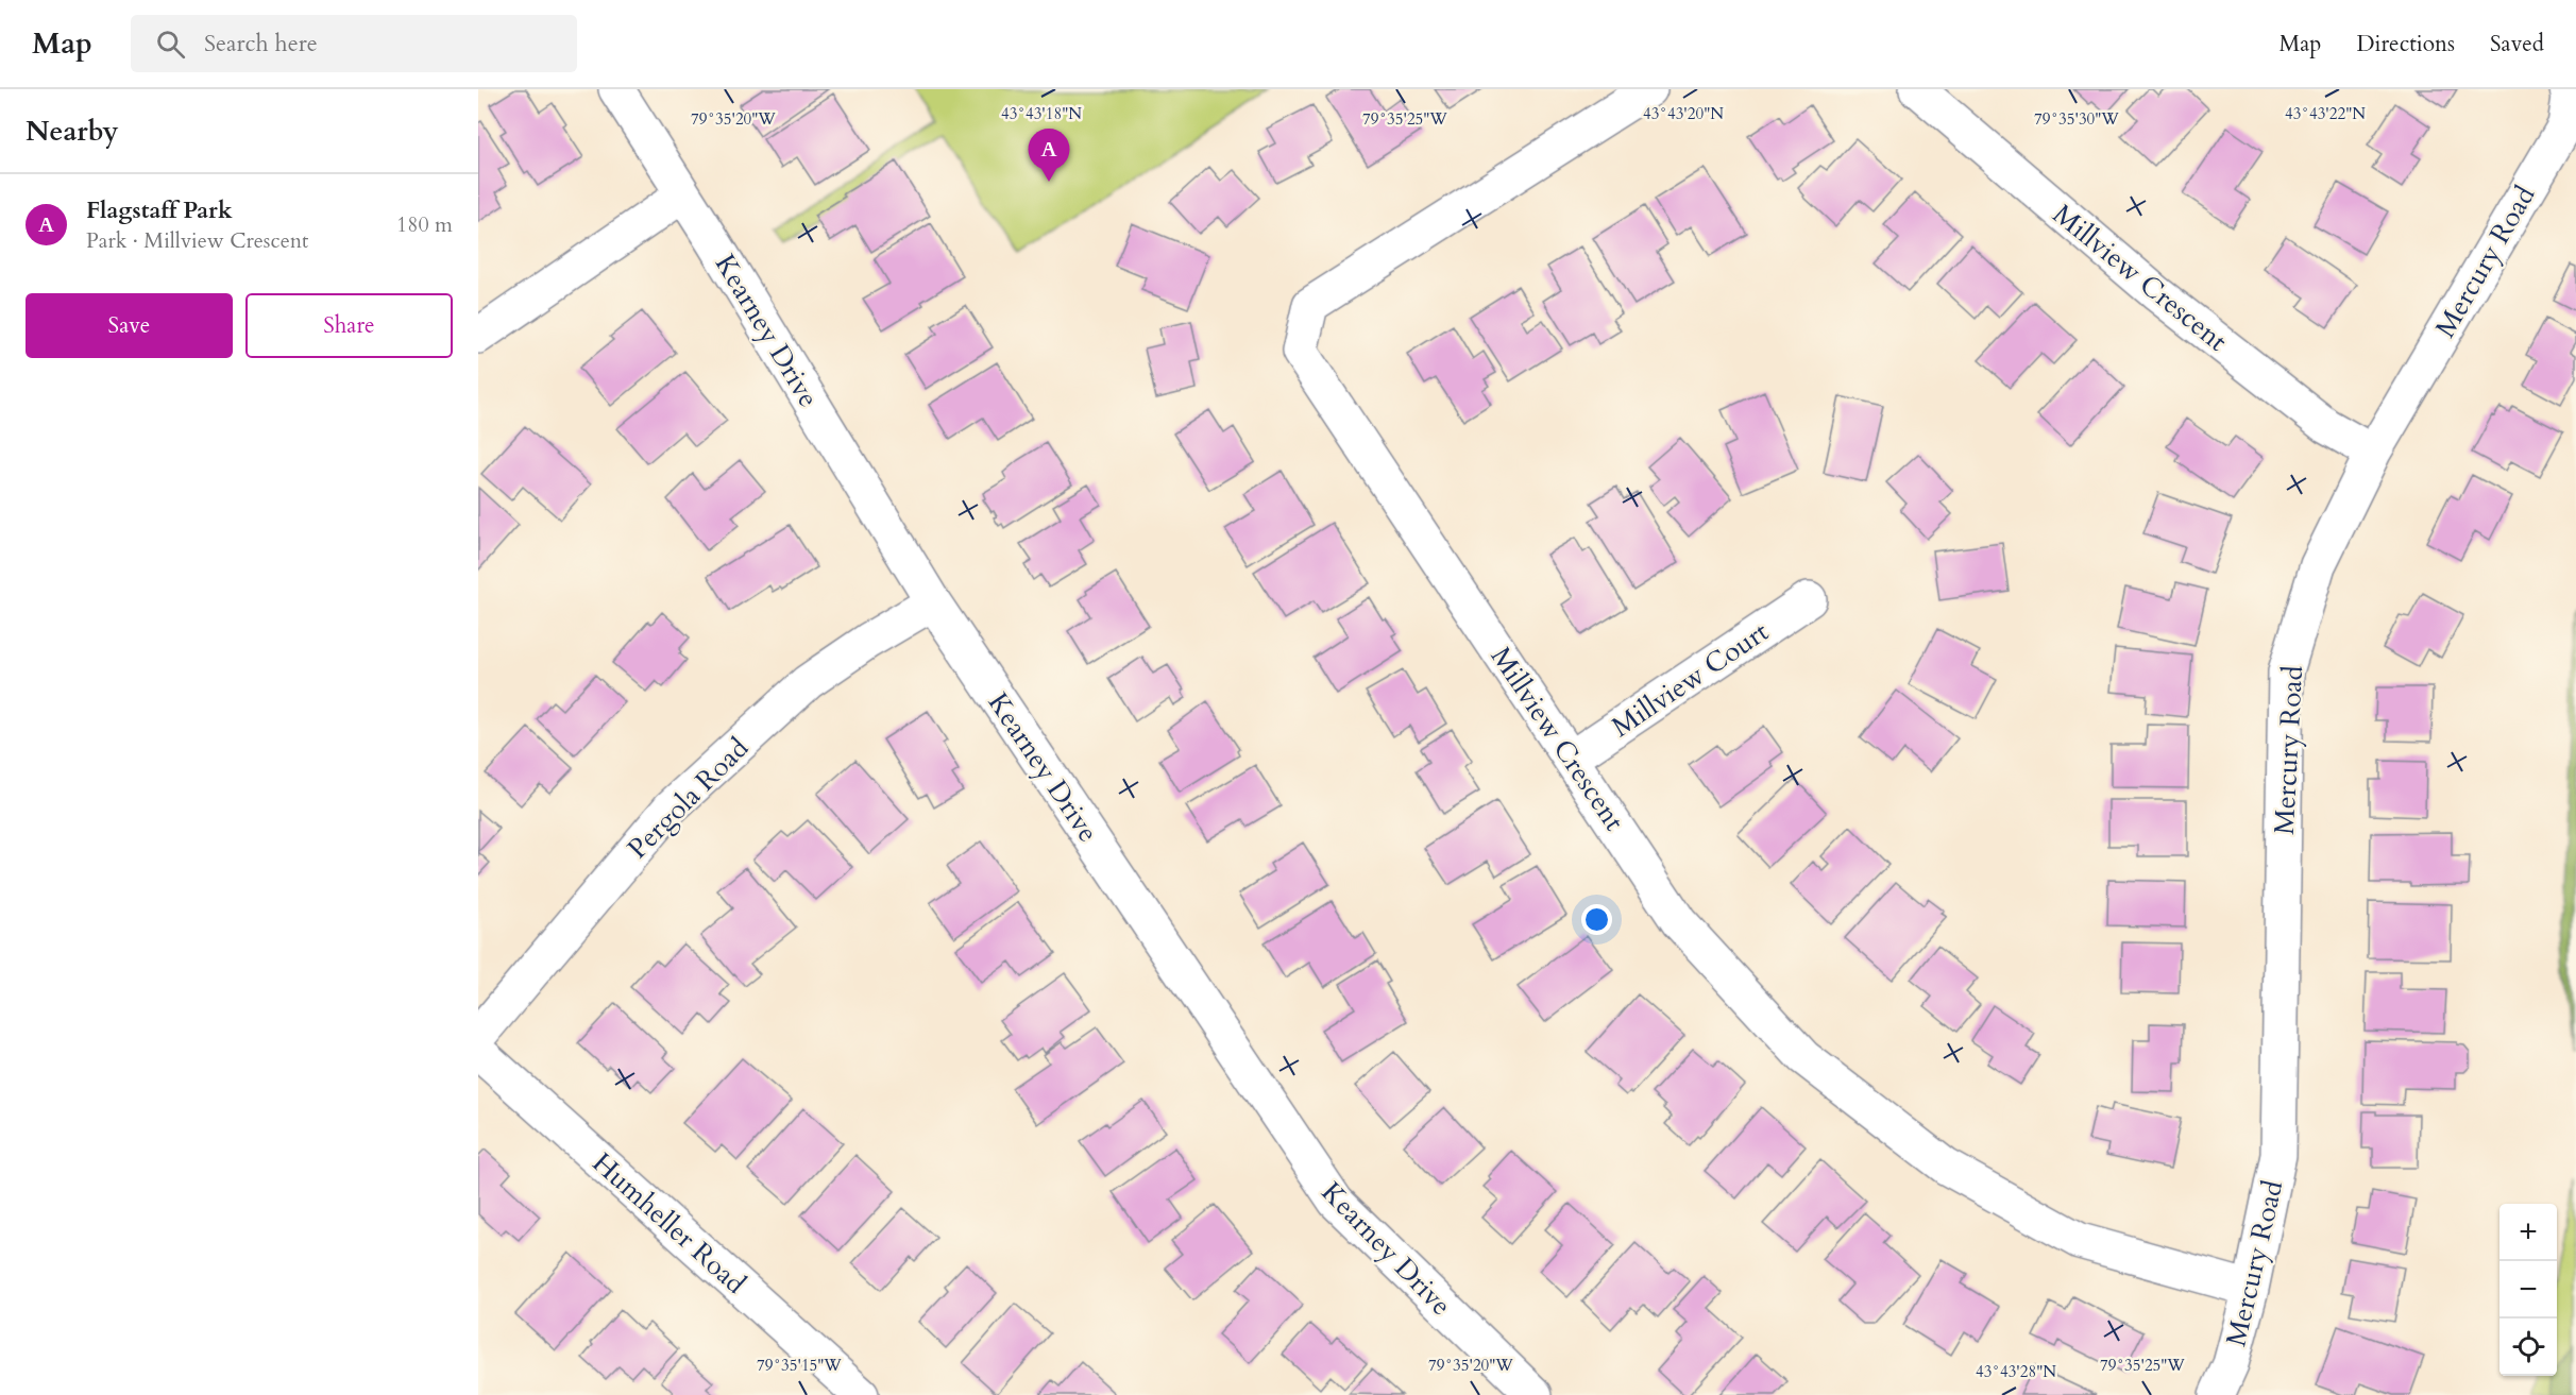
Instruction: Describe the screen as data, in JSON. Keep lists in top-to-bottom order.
{
  "streets": {
    "street": [
      "Mercury Road",
      "Millview Crescent",
      "Kearney Drive",
      "Millview Court",
      "Pergola Road",
      "Humheller Road"
    ]
  },
  "crossings": [
    ["Mercury Road", "Millview Crescent"],
    ["Millview Crescent", "Millview Court"],
    ["Kearney Drive", "Pergola Road"]
  ],
  "page": {
    "header": "Map",
    "search": "Search here",
    "nav": ["Map", "Directions", "Saved"],
    "heading": "Nearby",
    "pins": "A",
    "list": [
      {
        "mark": "A",
        "name": "Flagstaff Park",
        "note": "Park · Millview Crescent",
        "value": "180 m"
      }
    ],
    "buttons": ["Save", "Share"],
    "map_buttons": ["+", "−"]
  },
  "coordinates": [
    "43°43'18\"N",
    "43°43'20\"N",
    "43°43'22\"N",
    "79°35'20\"W",
    "79°35'25\"W",
    "79°35'30\"W",
    "79°35'15\"W",
    "43°43'28\"N"
  ]
}
